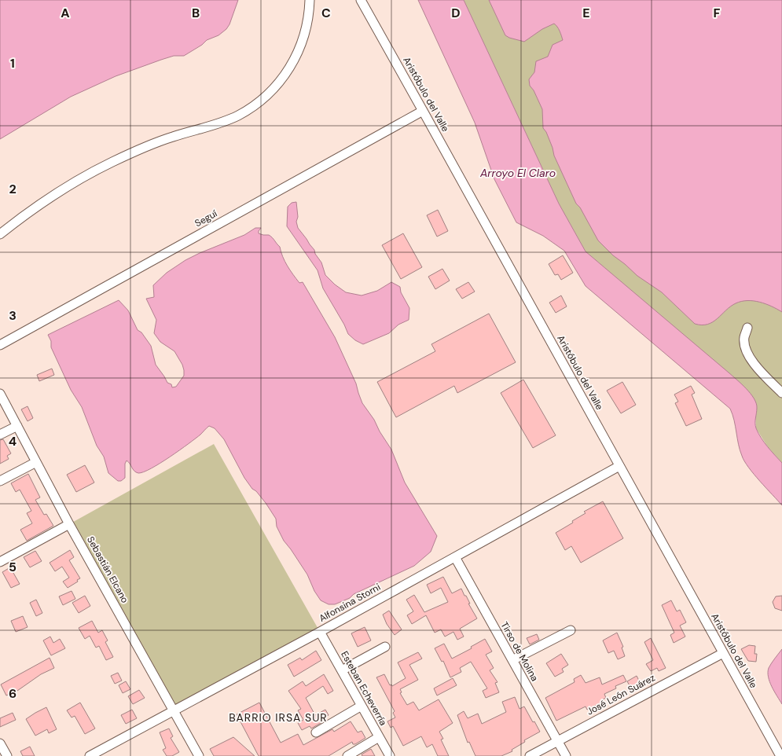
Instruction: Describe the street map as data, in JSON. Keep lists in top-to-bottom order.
{
  "streets": {
    "street": [
      "Aristóbulo del Valle",
      "Seguí",
      "Sebastián Elcano",
      "Alfonsina Storni",
      "Tirso de Molina",
      "Esteban Echeverría",
      "José León Suárez"
    ]
  },
  "crossings": [
    ["Aristóbulo del Valle", "Seguí"],
    ["Aristóbulo del Valle", "Alfonsina Storni"],
    ["Aristóbulo del Valle", "José León Suárez"],
    ["Sebastián Elcano", "Alfonsina Storni"],
    ["Alfonsina Storni", "Tirso de Molina"],
    ["Alfonsina Storni", "Esteban Echeverría"],
    ["Tirso de Molina", "José León Suárez"]
  ],
  "districts": ["BARRIO IRSA SUR"],
  "water": ["Arroyo El Claro"],
  "grid": {
    "columns": [
      "A",
      "B",
      "C",
      "D",
      "E",
      "F"
    ],
    "rows": [
      "1",
      "2",
      "3",
      "4",
      "5",
      "6"
    ]
  }
}
